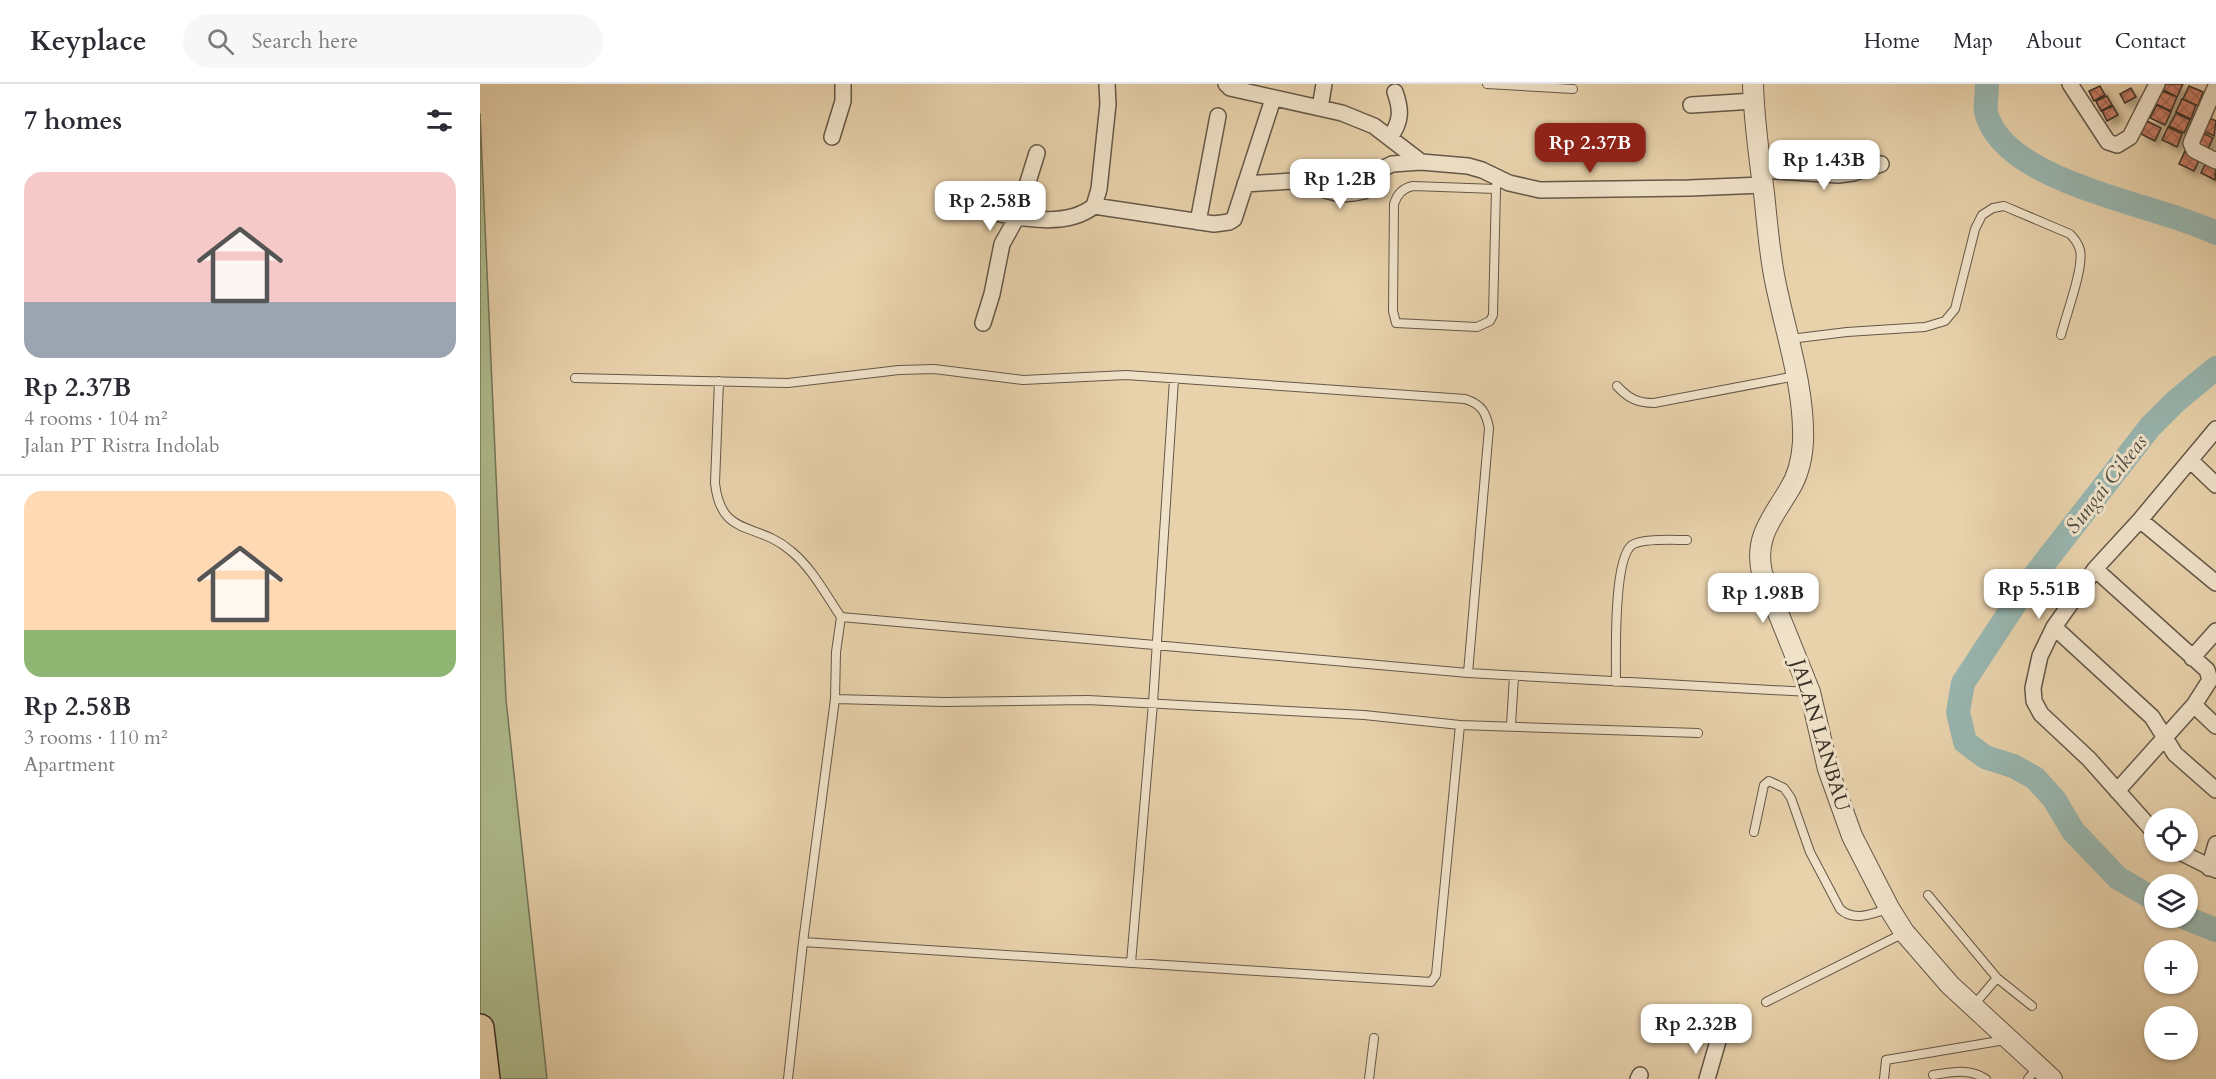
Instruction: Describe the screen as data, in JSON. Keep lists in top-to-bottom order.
{
  "streets": {
    "street": ["JALAN LANBAU"]
  },
  "water": ["Sungai Cikeas"],
  "page": {
    "header": "Keyplace",
    "search": "Search here",
    "nav": [
      "Home",
      "Map",
      "About",
      "Contact"
    ],
    "heading": "7 homes",
    "price": [
      "Rp 2.37B",
      "Rp 1.43B",
      "Rp 1.2B",
      "Rp 2.58B",
      "Rp 5.51B",
      "Rp 1.98B",
      "Rp 2.32B"
    ],
    "list": [
      {
        "name": "Rp 2.37B",
        "note": "4 rooms · 104 m² · Jalan PT Ristra Indolab"
      },
      {
        "name": "Rp 2.58B",
        "note": "3 rooms · 110 m² · Apartment"
      }
    ],
    "map_buttons": ["+", "−"]
  }
}
